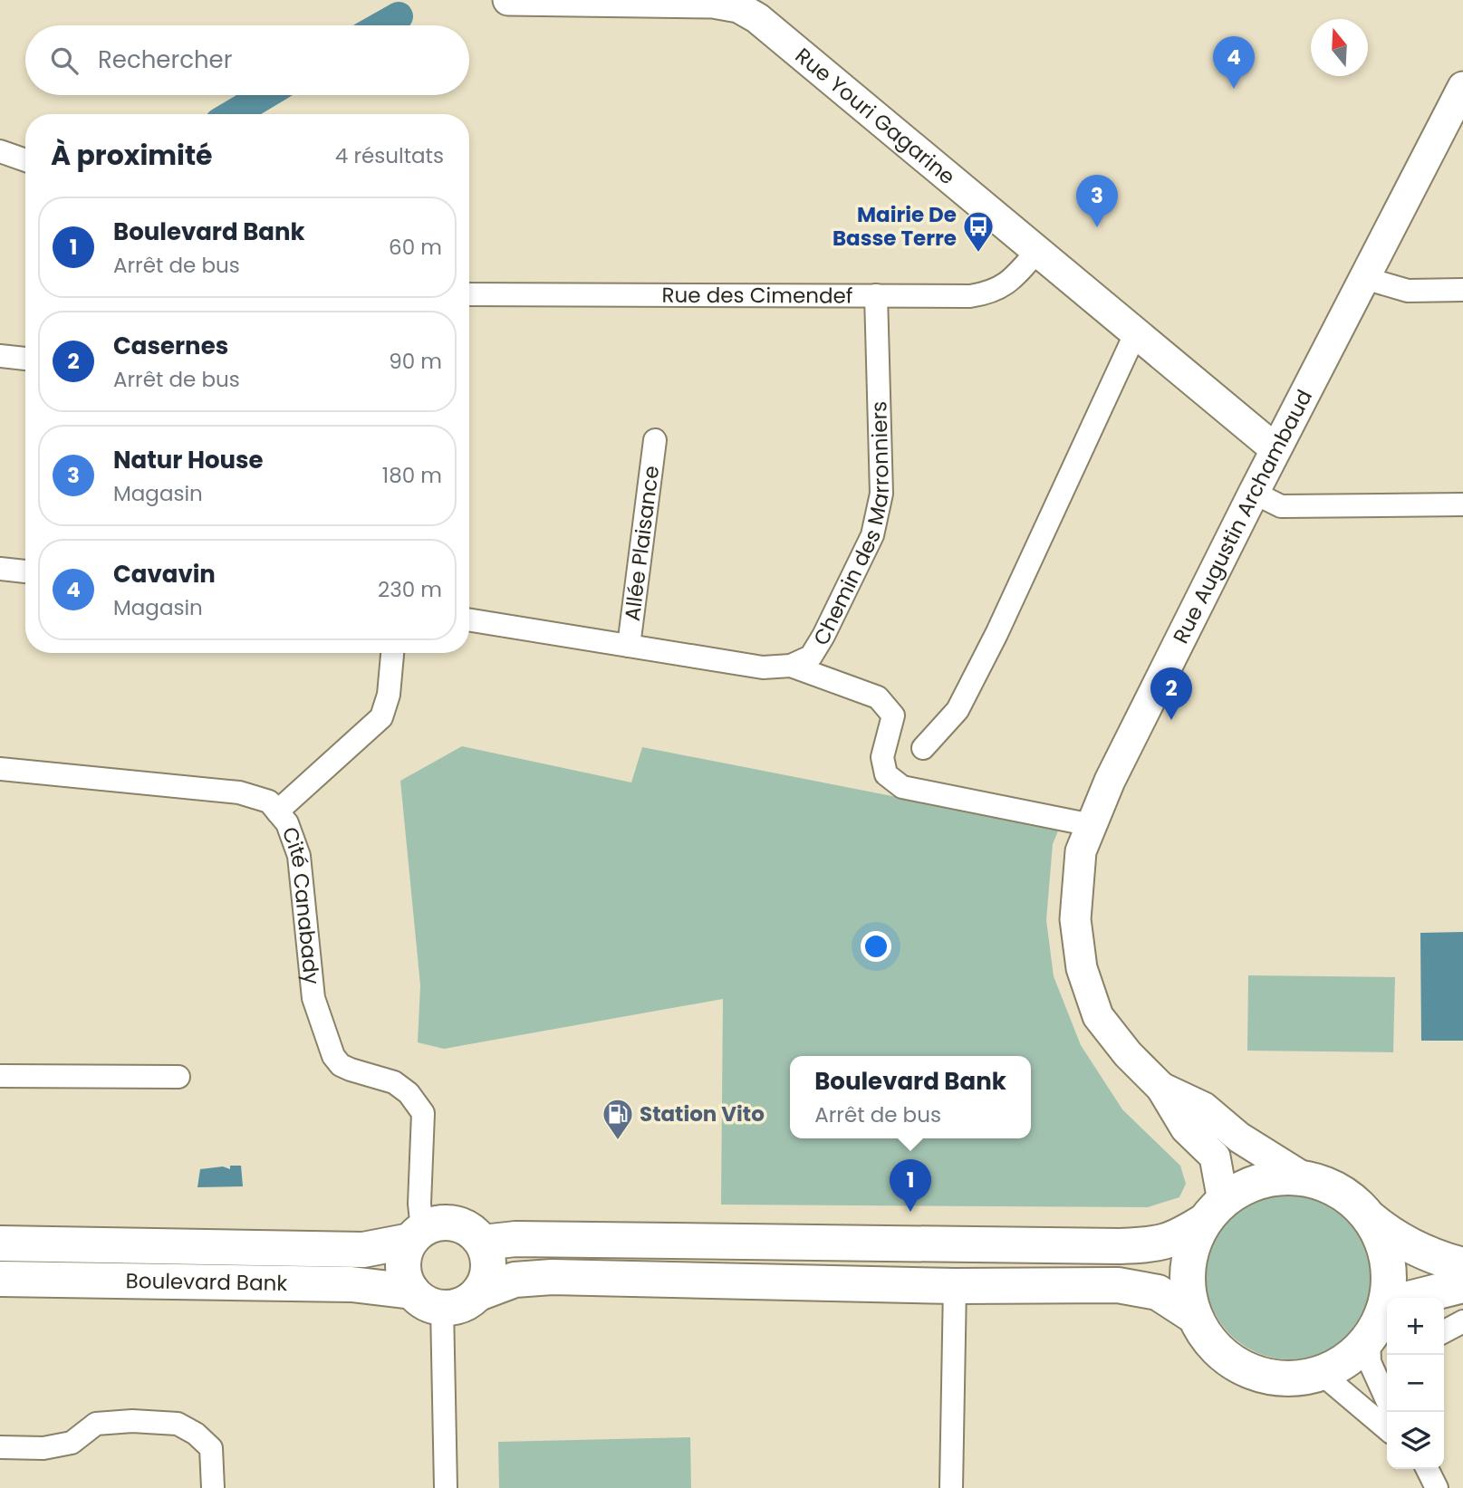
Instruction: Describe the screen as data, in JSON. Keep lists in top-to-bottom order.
{
  "streets": {
    "main road": ["Rue Youri Gagarine", "Rue Augustin Archambaud", "Boulevard Bank"],
    "street": [
      "Rue des Cimendef",
      "Chemin des Marronniers",
      "Allée Plaisance",
      "Cité Canabady"
    ]
  },
  "crossings": [
    ["Rue Youri Gagarine", "Rue des Cimendef"],
    ["Rue Youri Gagarine", "Rue Augustin Archambaud"],
    ["Rue des Cimendef", "Chemin des Marronniers"],
    ["Chemin des Marronniers", "Allée Plaisance"],
    ["Cité Canabady", "Boulevard Bank"]
  ],
  "places": {
    "bus stop": ["Mairie De Basse Terre"],
    "fuel station": ["Station Vito"]
  },
  "north": "top",
  "page": {
    "search": "Rechercher",
    "pins": [
      "4",
      "3",
      "2",
      "1"
    ],
    "heading": ["À proximité", "4 résultats"],
    "list": [
      {
        "mark": "1",
        "name": "Boulevard Bank",
        "note": "Arrêt de bus",
        "value": "60 m"
      },
      {
        "mark": "2",
        "name": "Casernes",
        "note": "Arrêt de bus",
        "value": "90 m"
      },
      {
        "mark": "3",
        "name": "Natur House",
        "note": "Magasin",
        "value": "180 m"
      },
      {
        "mark": "4",
        "name": "Cavavin",
        "note": "Magasin",
        "value": "230 m"
      }
    ],
    "popup": ["Boulevard Bank", "Arrêt de bus"],
    "map_buttons": ["+", "−"]
  }
}
